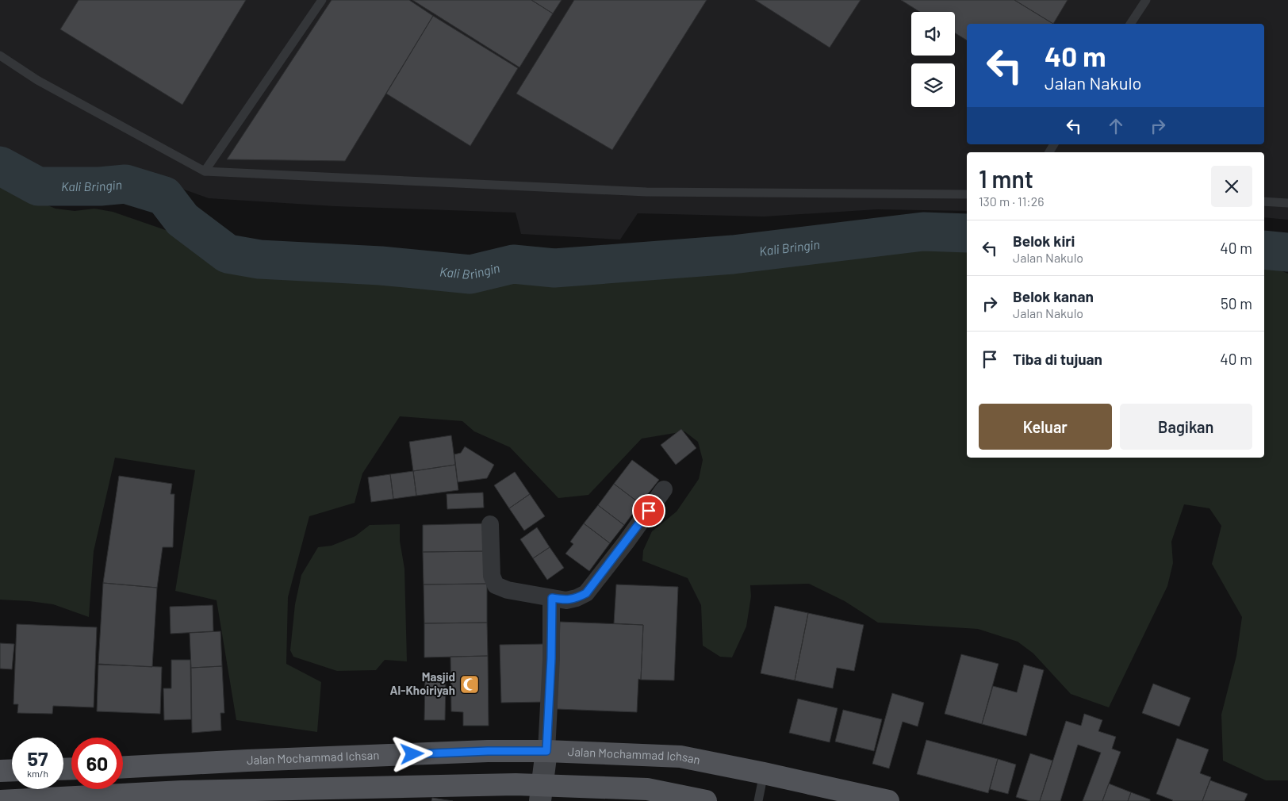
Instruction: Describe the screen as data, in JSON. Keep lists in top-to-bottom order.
{
  "streets": {
    "main road": ["Jalan Mochammad Ichsan"]
  },
  "water": ["Kali Bringin"],
  "places": {
    "mosque": ["Masjid Al-Khoiriyah"]
  },
  "page": {
    "turn": ["40 m", "Jalan Nakulo"],
    "heading": ["1 mnt", "130 m · 11:26"],
    "list": [
      {
        "name": "Belok kiri",
        "note": "Jalan Nakulo",
        "value": "40 m"
      },
      {
        "name": "Belok kanan",
        "note": "Jalan Nakulo",
        "value": "50 m"
      },
      {
        "name": "Tiba di tujuan",
        "value": "40 m"
      }
    ],
    "buttons": ["Keluar", "Bagikan"],
    "speed": "57 km/h",
    "limit": "60"
  }
}
